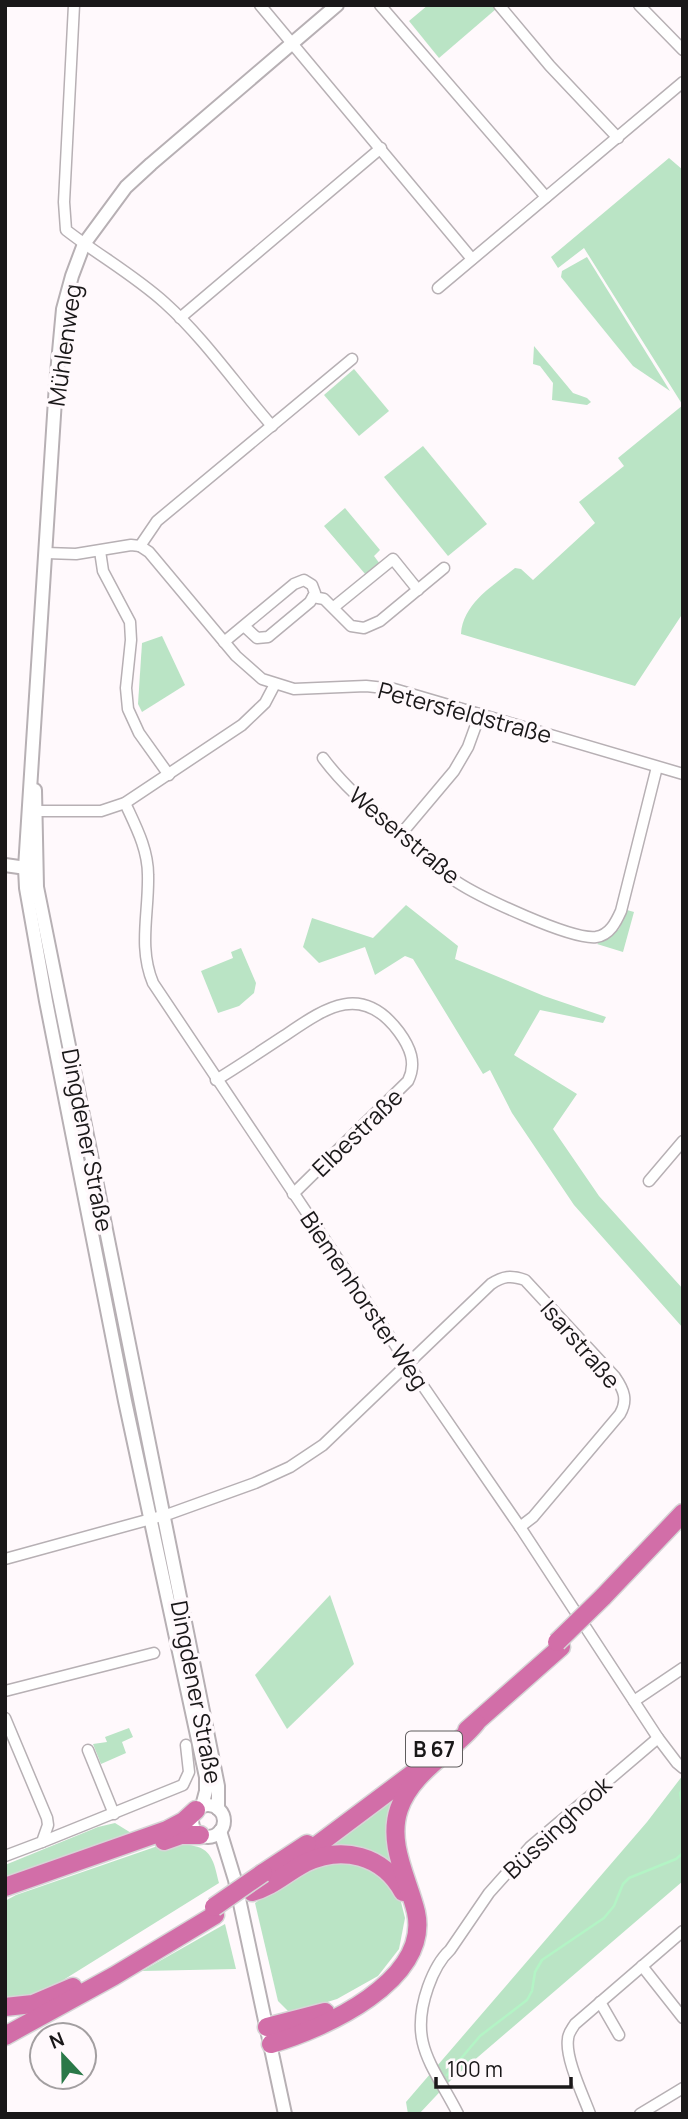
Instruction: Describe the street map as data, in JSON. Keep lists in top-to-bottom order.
{
  "streets": {
    "highway": ["B 67"],
    "main road": ["Mühlenweg", "Dingdener Straße"],
    "street": [
      "Petersfeldstraße",
      "Weserstraße",
      "Elbestraße",
      "Biemenhorster Weg",
      "Isarstraße",
      "Büssinghook"
    ]
  },
  "crossings": [
    ["Mühlenweg", "Dingdener Straße"],
    ["Petersfeldstraße", "Weserstraße"],
    ["Elbestraße", "Biemenhorster Weg"],
    ["Biemenhorster Weg", "Isarstraße"],
    ["Biemenhorster Weg", "Büssinghook"]
  ],
  "scale_bar": "100 m",
  "north": "top"
}
